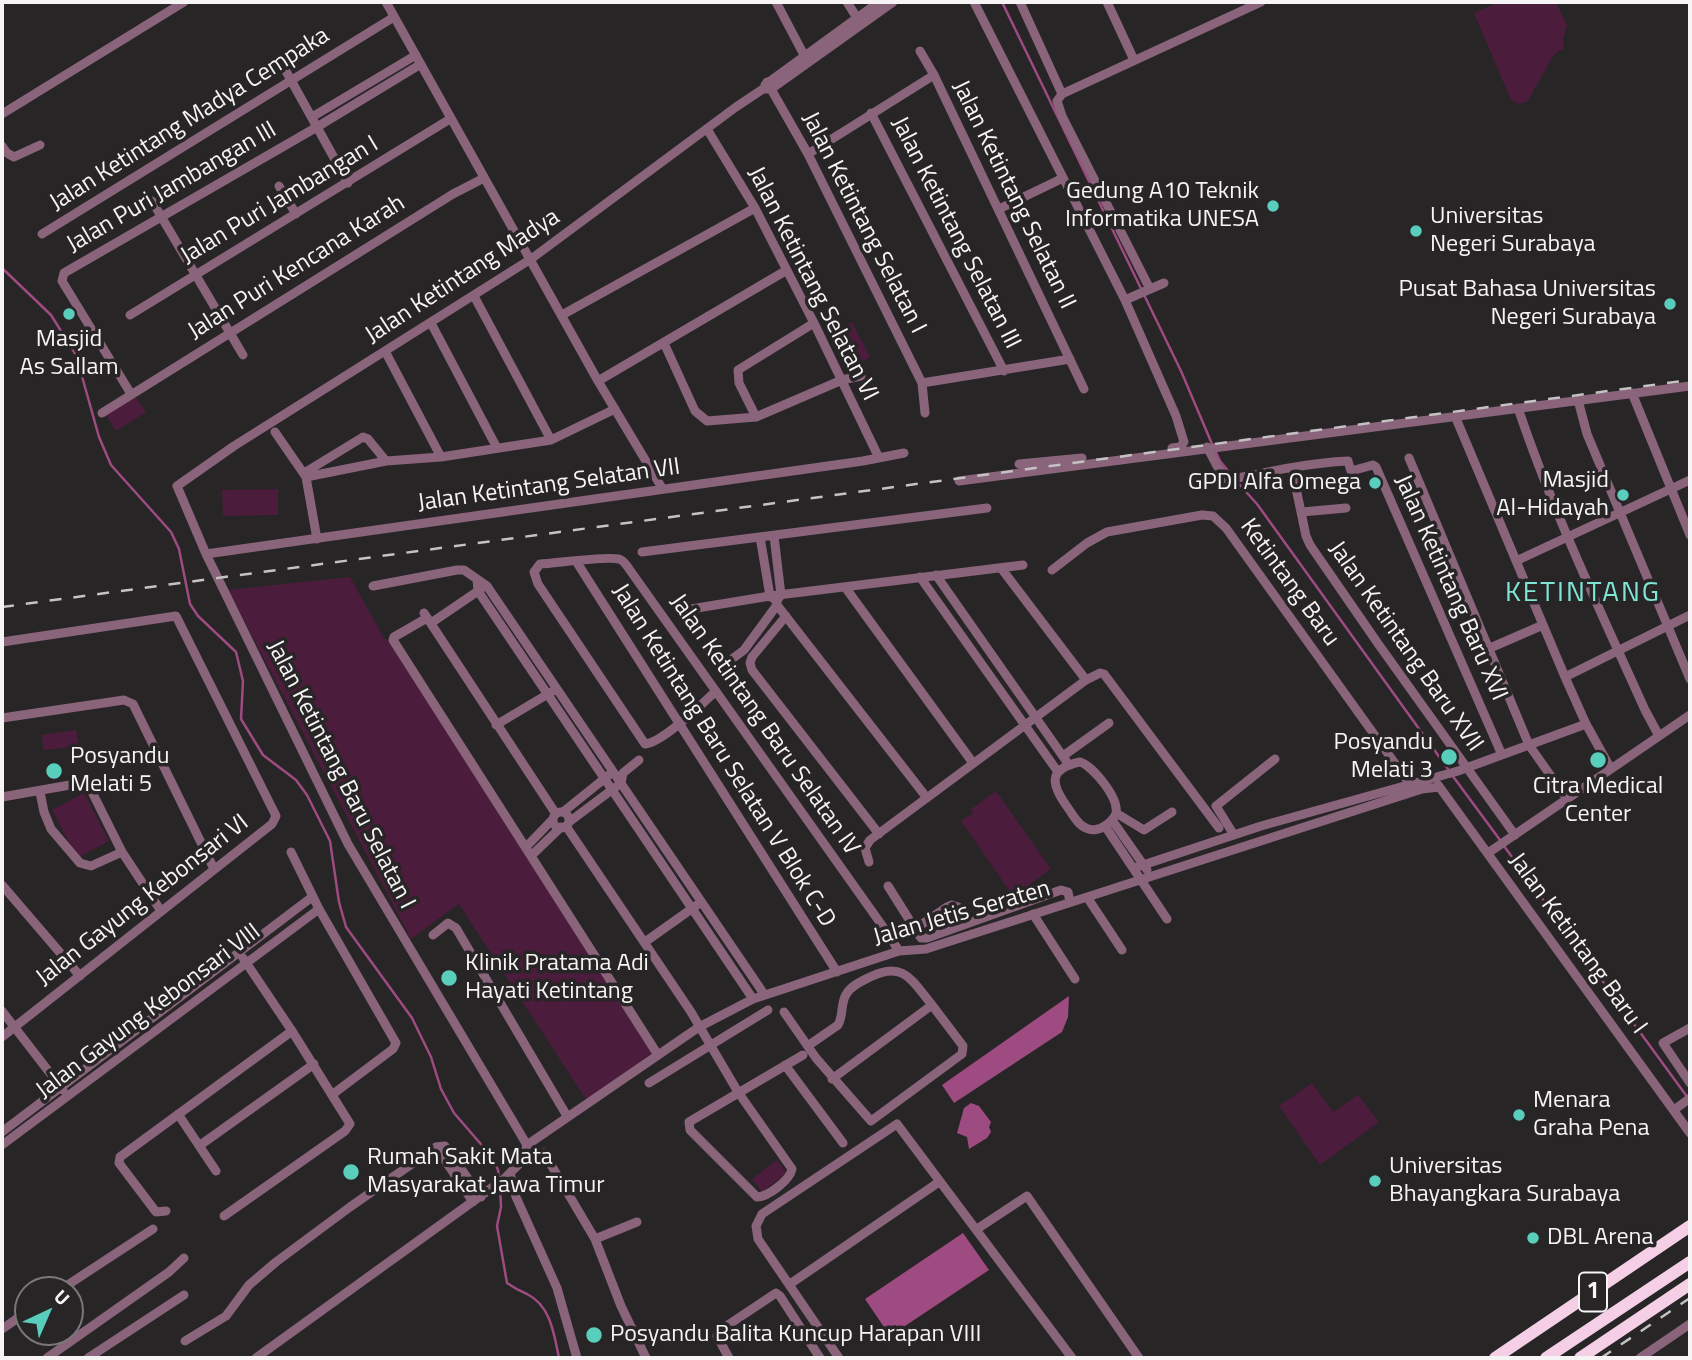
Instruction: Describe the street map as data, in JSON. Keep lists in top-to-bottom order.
{
  "streets": {
    "highway": ["1"],
    "street": [
      "Jalan Ketintang Madya Cempaka",
      "Jalan Puri Jambangan III",
      "Jalan Ketintang Selatan II",
      "Jalan Puri Jambangan I",
      "Jalan Ketintang Selatan I",
      "Jalan Ketintang Selatan III",
      "Jalan Puri Kencana Karah",
      "Jalan Ketintang Madya",
      "Jalan Ketintang Selatan VI",
      "Jalan Ketintang Selatan VII",
      "Ketintang Baru",
      "Jalan Ketintang Baru XVI",
      "Jalan Ketintang Baru XVII",
      "Jalan Ketintang Baru Selatan IV",
      "Jalan Ketintang Baru Selatan V Blok C-D",
      "Jalan Ketintang Baru Selatan I",
      "Jalan Gayung Kebonsari VI",
      "Jalan Jetis Seraten",
      "Jalan Ketintang Baru I",
      "Jalan Gayung Kebonsari VIII"
    ]
  },
  "crossings": [
    ["Jalan Puri Jambangan III", "Jalan Puri Kencana Karah"],
    ["Jalan Ketintang Selatan II", "Jalan Ketintang Selatan I"],
    ["Jalan Ketintang Selatan II", "Jalan Ketintang Selatan III"],
    ["Jalan Ketintang Selatan I", "Jalan Ketintang Madya"],
    ["Jalan Ketintang Madya", "Jalan Ketintang Selatan VI"],
    ["Jalan Ketintang Madya", "Jalan Ketintang Baru Selatan I"],
    ["Jalan Ketintang Selatan VI", "Jalan Ketintang Selatan VII"],
    ["Jalan Ketintang Selatan VII", "Jalan Ketintang Baru Selatan I"],
    ["Jalan Ketintang Baru XVI", "Jalan Ketintang Baru XVII"],
    ["Jalan Ketintang Baru Selatan IV", "Jalan Ketintang Baru Selatan V Blok C-D"],
    ["Jalan Ketintang Baru Selatan IV", "Jalan Jetis Seraten"],
    ["Jalan Ketintang Baru Selatan V Blok C-D", "Jalan Jetis Seraten"],
    ["Jalan Ketintang Baru Selatan I", "Jalan Jetis Seraten"],
    ["Jalan Jetis Seraten", "Jalan Ketintang Baru I"]
  ],
  "districts": ["KETINTANG"],
  "places": [
    "Gedung A10 Teknik Informatika UNESA",
    "Universitas Negeri Surabaya",
    "Pusat Bahasa Universitas Negeri Surabaya",
    "Masjid As Sallam",
    "GPDI Alfa Omega",
    "Masjid Al-Hidayah",
    "Posyandu Melati 3",
    "Citra Medical Center",
    "Posyandu Melati 5",
    "Klinik Pratama Adi Hayati Ketintang",
    "Menara Graha Pena",
    "Rumah Sakit Mata Masyarakat Jawa Timur",
    "Universitas Bhayangkara Surabaya",
    "DBL Arena",
    "Posyandu Balita Kuncup Harapan VIII"
  ],
  "north": "top right"
}
